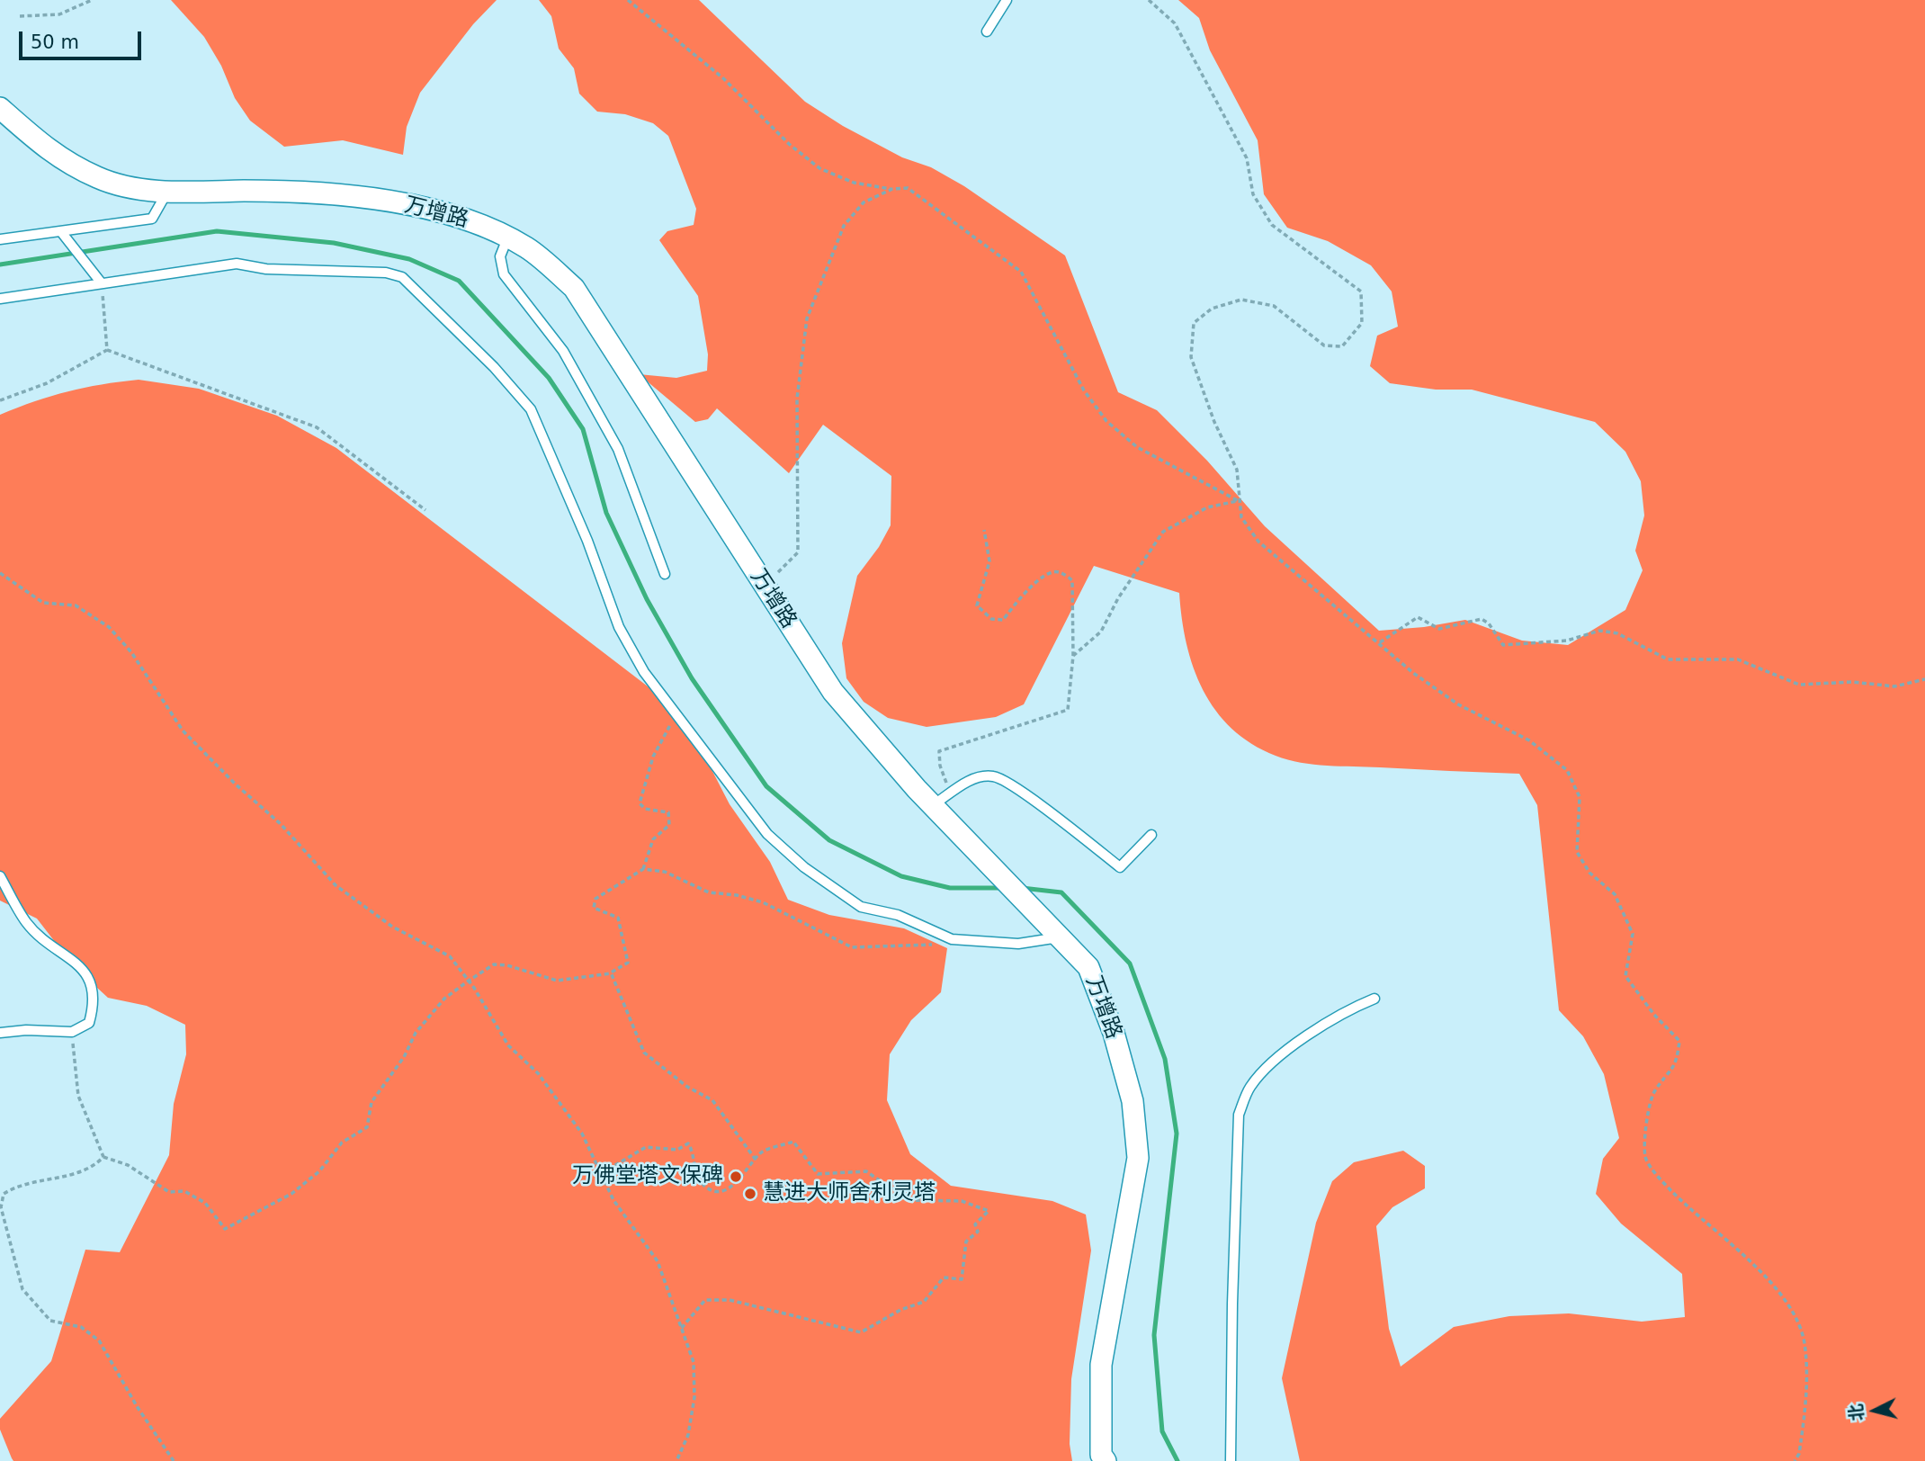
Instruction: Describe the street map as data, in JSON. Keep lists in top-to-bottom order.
{
  "streets": {
    "street": ["万增路"]
  },
  "places": ["万佛堂塔文保碑", "慧进大师舍利灵塔"],
  "scale_bar": "50 m",
  "north": "left"
}
